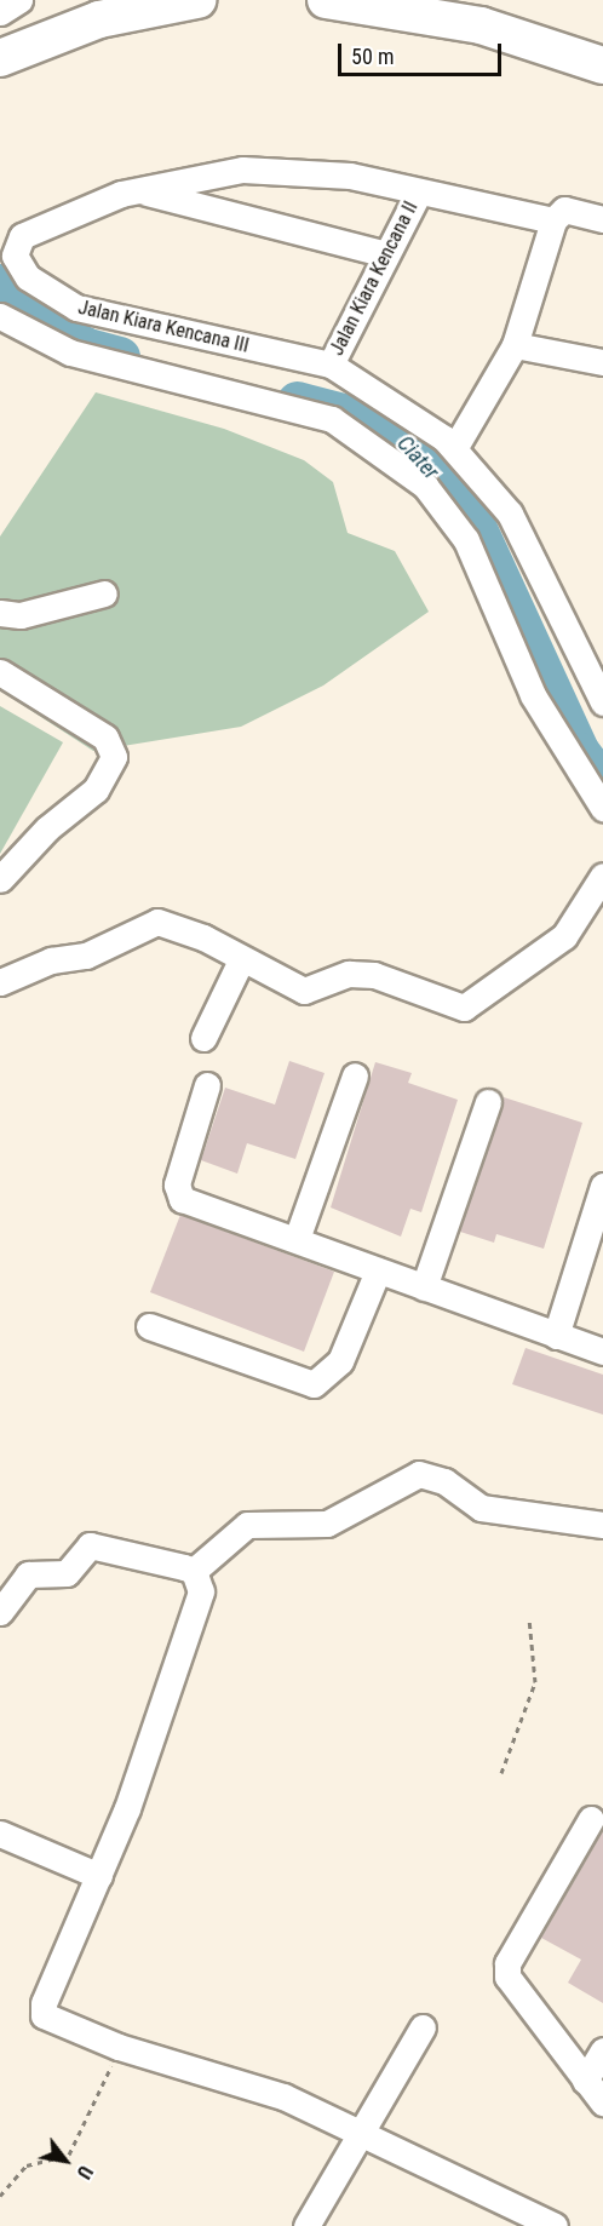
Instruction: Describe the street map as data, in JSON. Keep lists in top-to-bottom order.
{
  "streets": {
    "street": ["Jalan Kiara Kencana II", "Jalan Kiara Kencana III"]
  },
  "crossings": [
    ["Jalan Kiara Kencana II", "Jalan Kiara Kencana III"]
  ],
  "water": ["Ciater"],
  "scale_bar": "50 m",
  "north": "bottom right"
}
